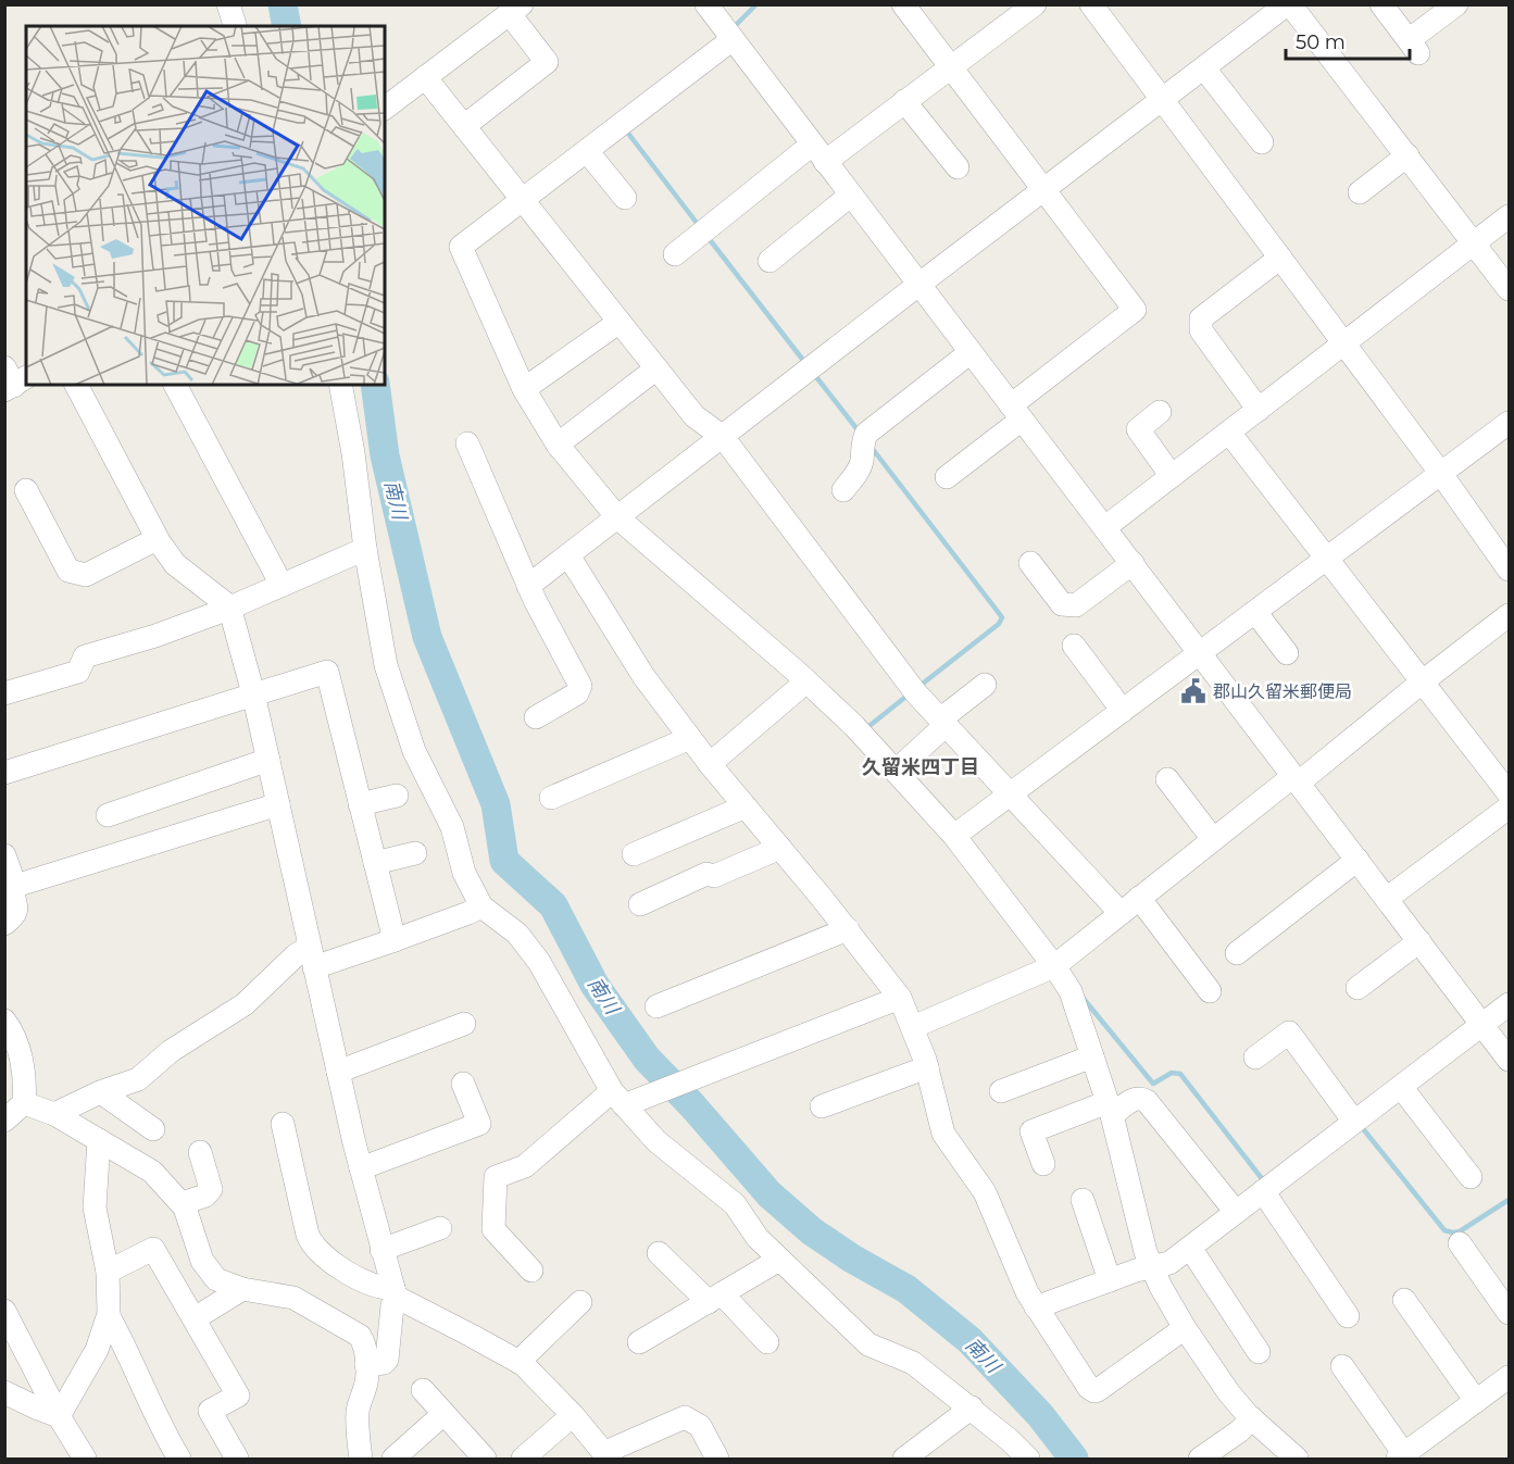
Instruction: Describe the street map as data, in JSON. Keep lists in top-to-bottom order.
{
  "districts": ["久留米四丁目"],
  "water": ["南川"],
  "places": {
    "public building": ["郡山久留米郵便局"]
  },
  "scale_bar": "50 m"
}
